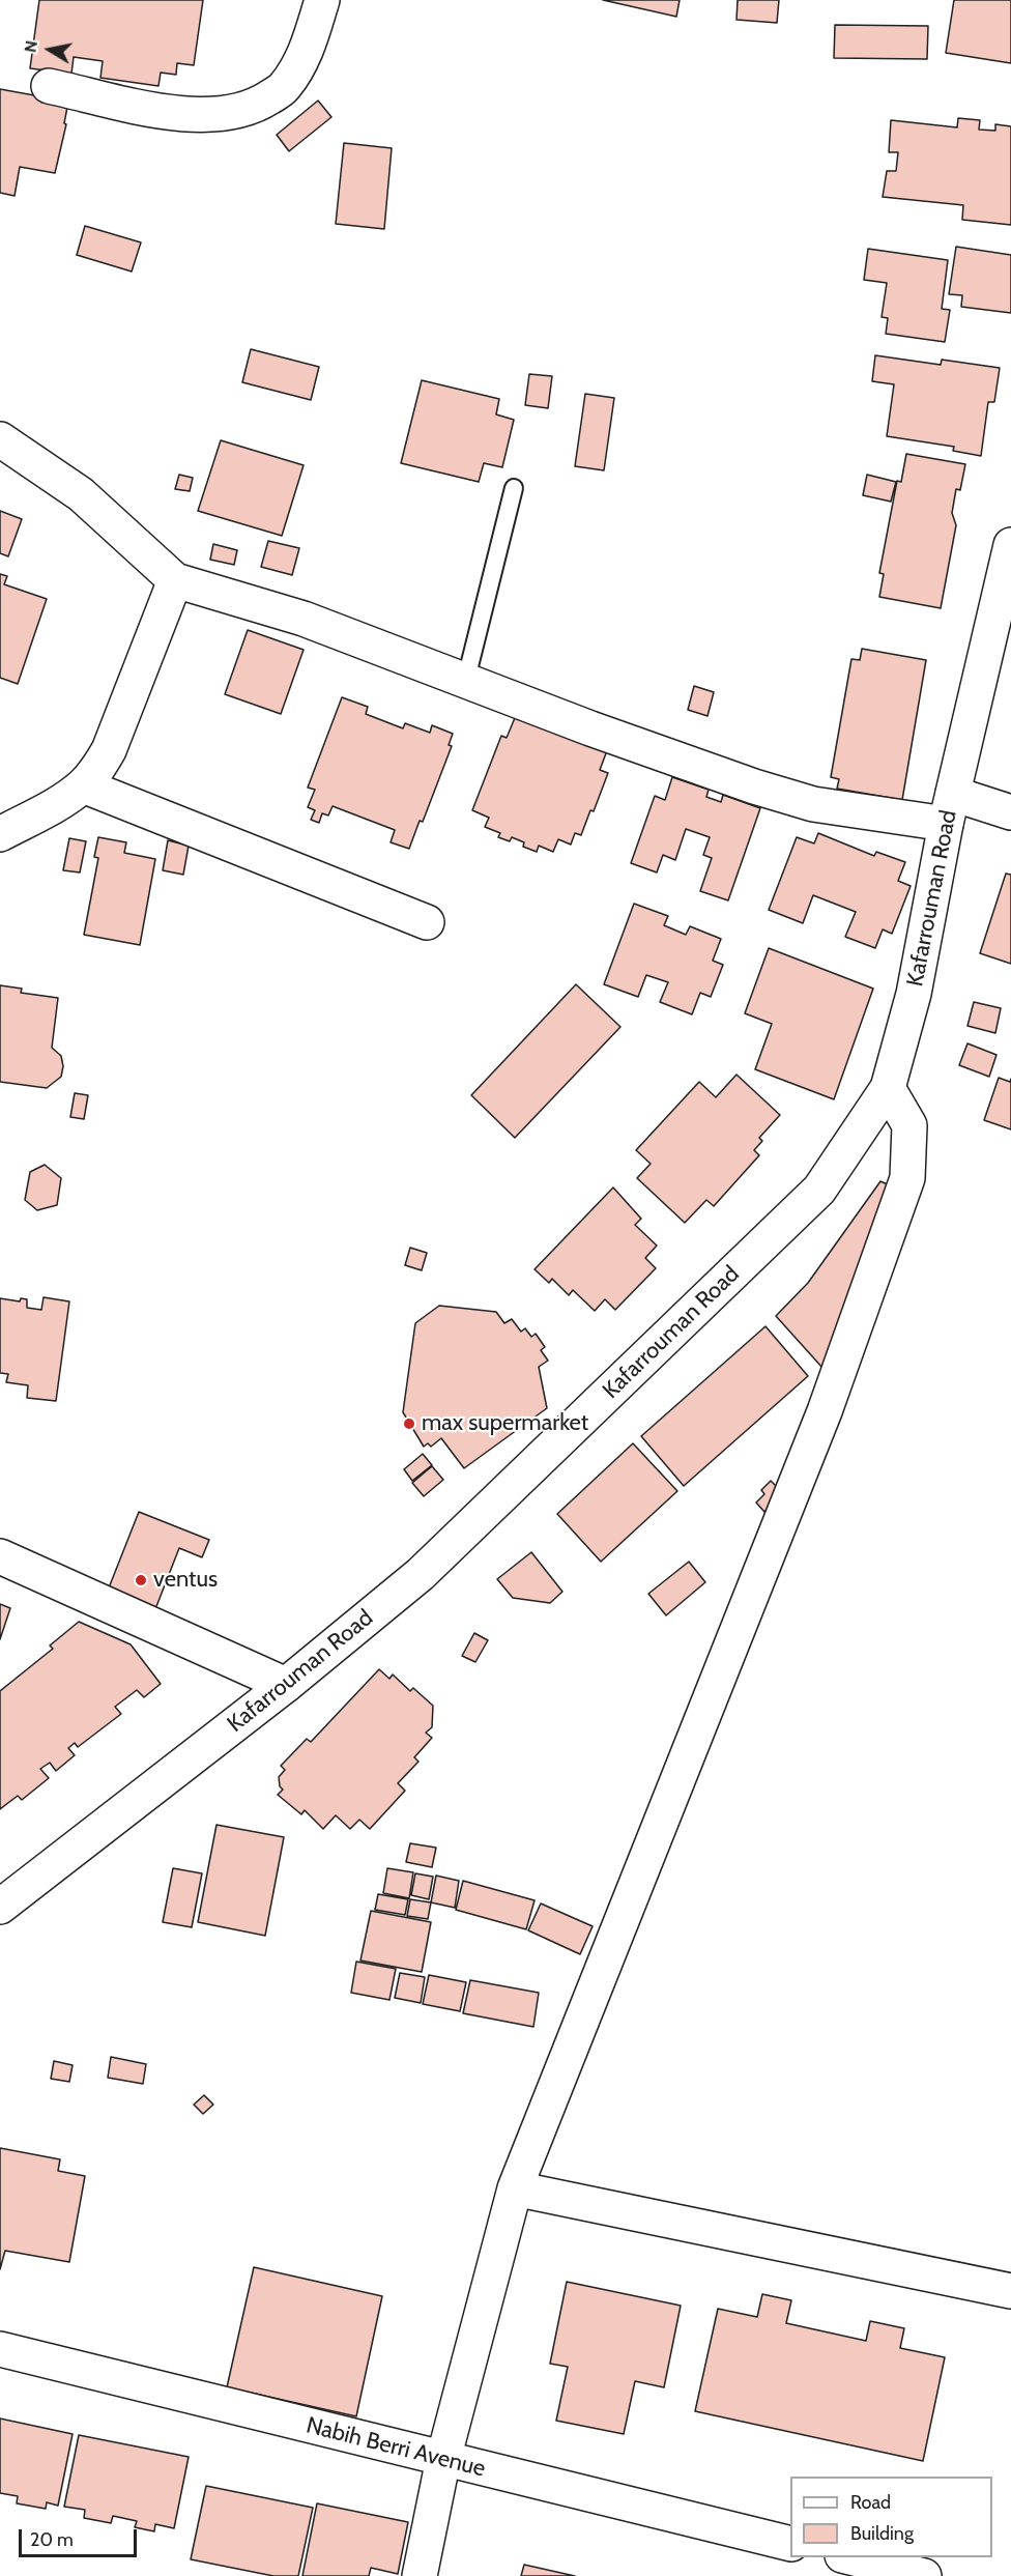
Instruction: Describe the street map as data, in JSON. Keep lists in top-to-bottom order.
{
  "streets": {
    "street": ["Kafarrouman Road", "Nabih Berri Avenue"]
  },
  "places": ["max supermarket", "ventus"],
  "legend": ["Road", "Building"],
  "scale_bar": "20 m",
  "north": "left"
}
